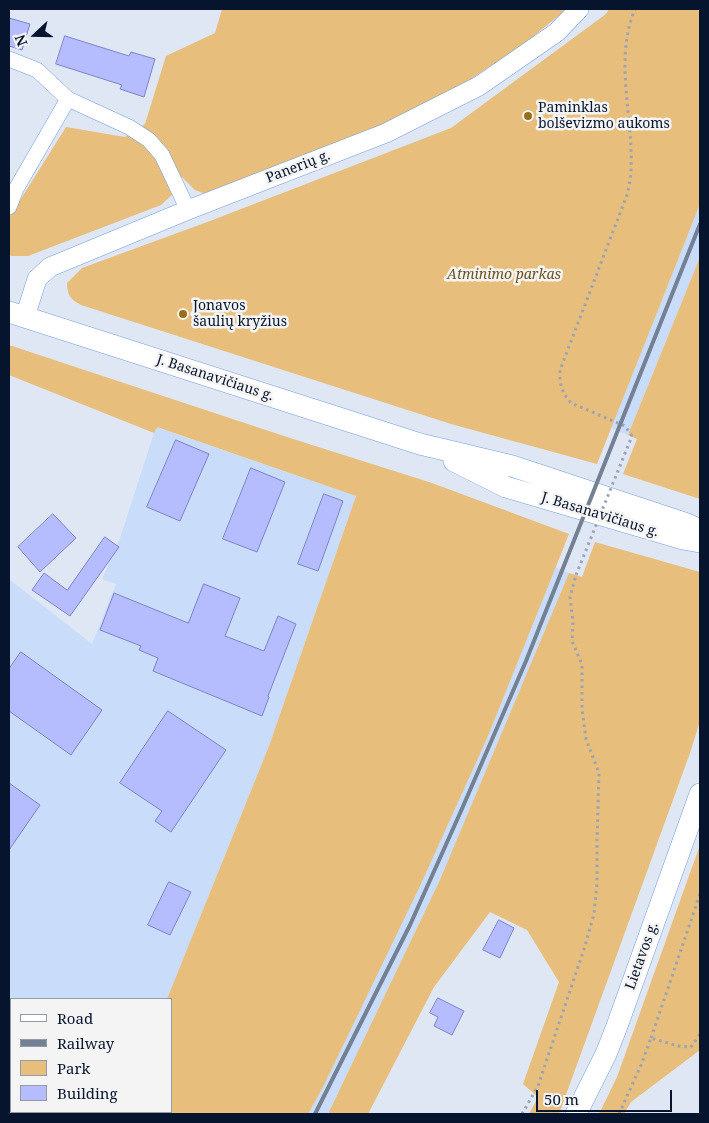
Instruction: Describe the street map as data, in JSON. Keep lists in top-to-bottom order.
{
  "streets": {
    "main road": ["J. Basanavičiaus g.", "Lietavos g."],
    "street": ["Panerių g."]
  },
  "crossings": [
    ["Panerių g.", "J. Basanavičiaus g."]
  ],
  "parks": ["Atminimo parkas"],
  "places": ["Paminklas bolševizmo aukoms", "Jonavos šaulių kryžius"],
  "legend": [
    "Road",
    "Railway",
    "Park",
    "Building"
  ],
  "scale_bar": "50 m",
  "north": "left"
}
